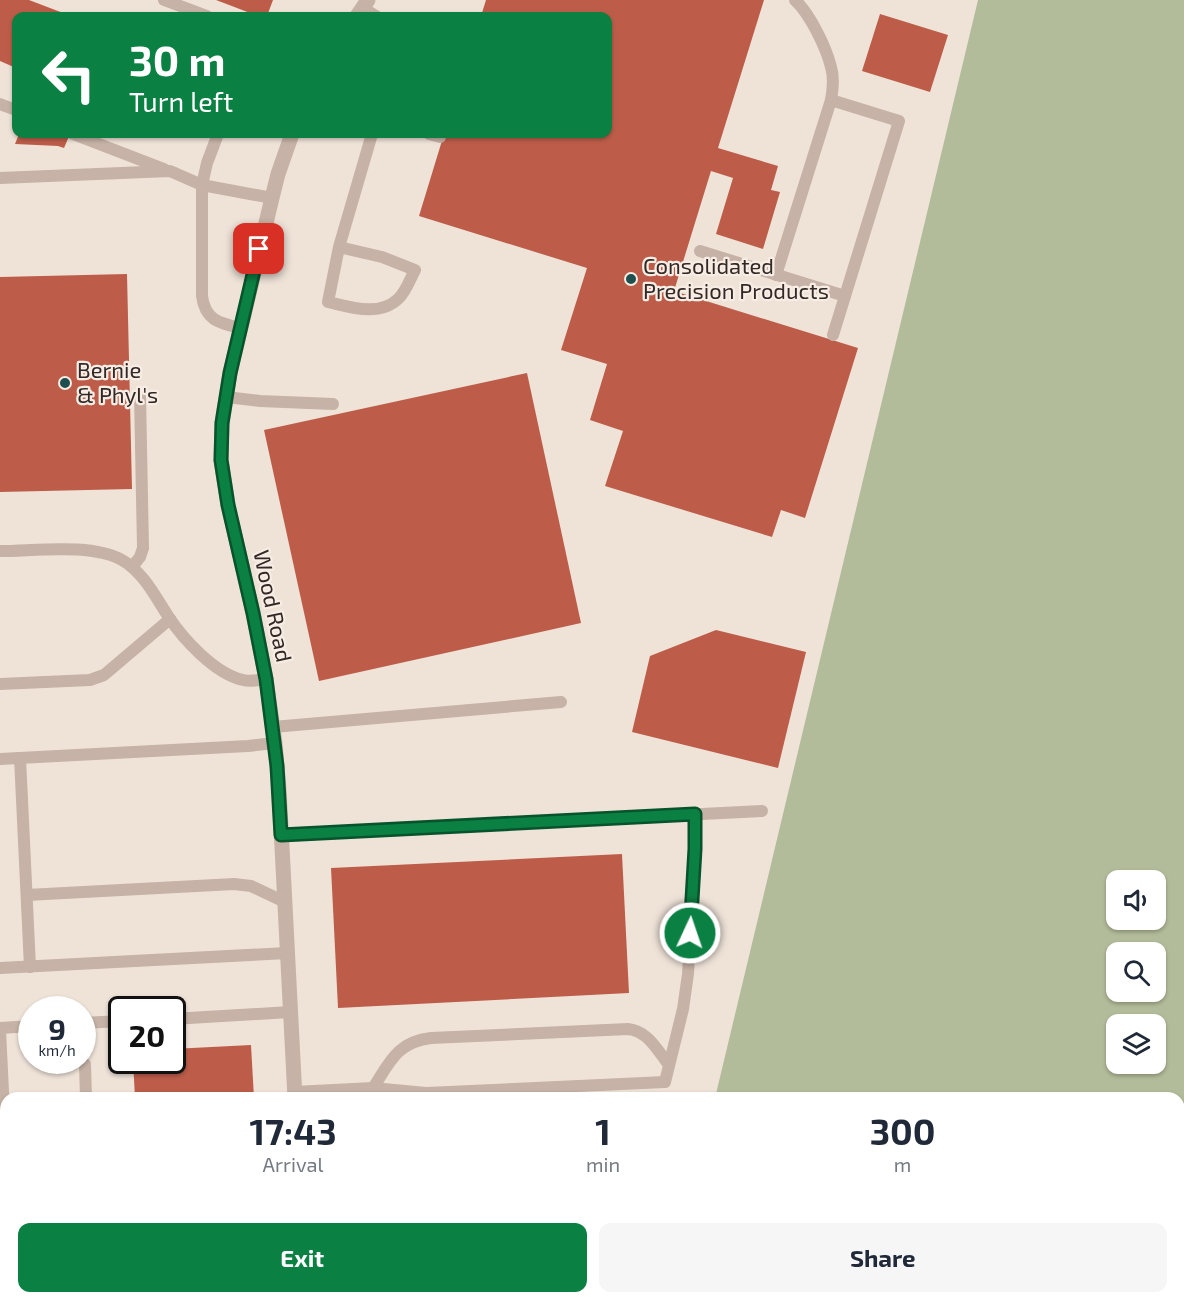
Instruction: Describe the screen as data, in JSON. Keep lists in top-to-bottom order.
{
  "streets": {
    "street": ["Wood Road"]
  },
  "places": ["Consolidated Precision Products", "Bernie & Phyl's"],
  "page": {
    "turn": ["30 m", "Turn left"],
    "speed": "9 km/h",
    "limit": "20",
    "eta": [
      "17:43",
      "Arrival",
      "1",
      "min",
      "300",
      "m"
    ],
    "buttons": ["Exit", "Share"]
  }
}
